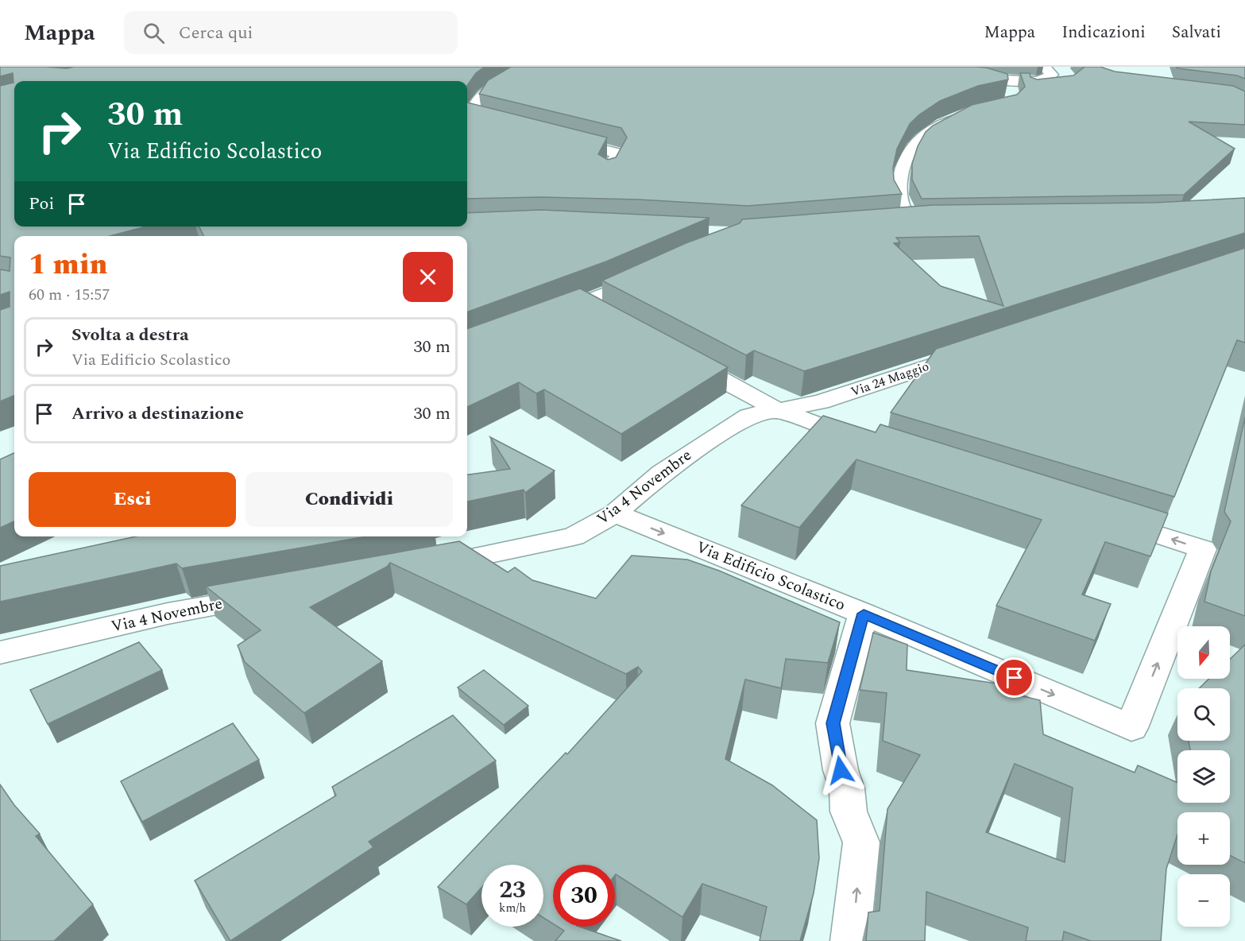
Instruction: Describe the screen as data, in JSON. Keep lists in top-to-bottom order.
{
  "streets": {
    "street": ["Via 24 Maggio", "Via 4 Novembre", "Via Edificio Scolastico"]
  },
  "crossings": [
    ["Via 24 Maggio", "Via 4 Novembre"],
    ["Via 4 Novembre", "Via Edificio Scolastico"]
  ],
  "north": "bottom",
  "page": {
    "header": "Mappa",
    "search": "Cerca qui",
    "nav": ["Mappa", "Indicazioni", "Salvati"],
    "turn": ["30 m", "Via Edificio Scolastico"],
    "then": "Poi",
    "heading": ["1 min", "60 m · 15:57"],
    "list": [
      {
        "name": "Svolta a destra",
        "note": "Via Edificio Scolastico",
        "value": "30 m"
      },
      {
        "name": "Arrivo a destinazione",
        "value": "30 m"
      }
    ],
    "buttons": ["Esci", "Condividi"],
    "map_buttons": ["+", "−"],
    "speed": "23 km/h",
    "limit": "30"
  }
}
